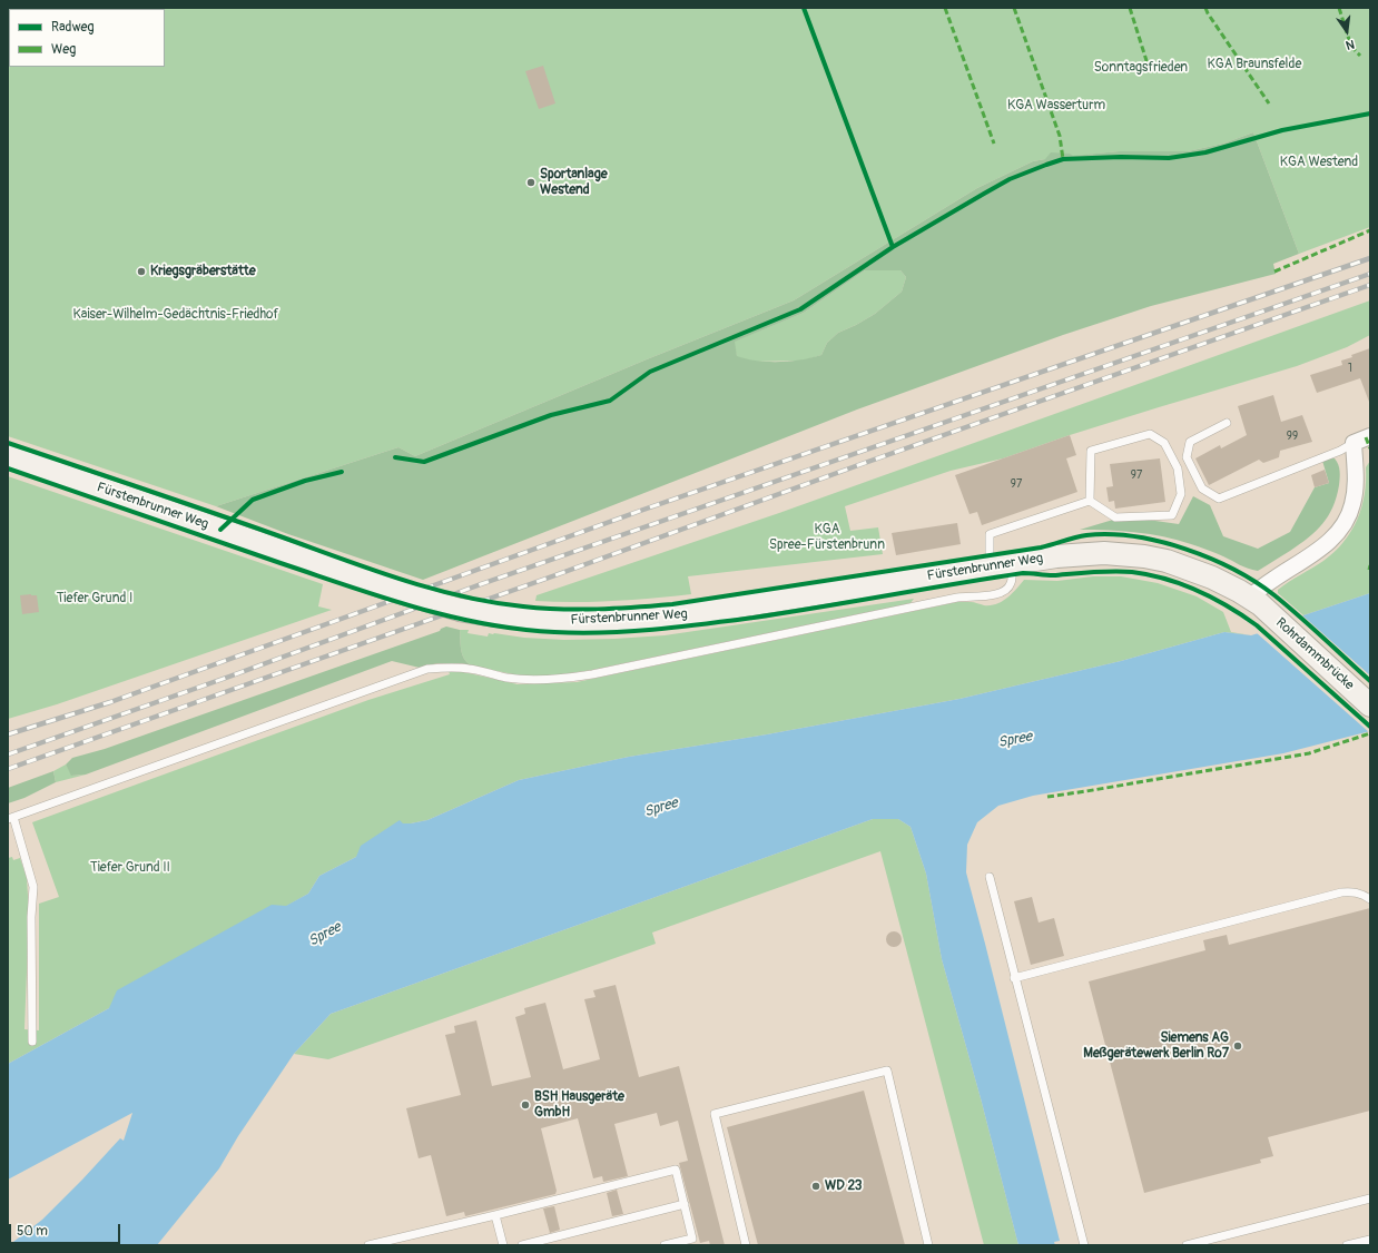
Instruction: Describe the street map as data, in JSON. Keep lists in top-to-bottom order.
{
  "streets": {
    "main road": ["Fürstenbrunner Weg", "Rohrdammbrücke"]
  },
  "crossings": [
    ["Fürstenbrunner Weg", "Rohrdammbrücke"]
  ],
  "water": ["Spree"],
  "parks": [
    "KGA Braunsfelde",
    "Sonntagsfrieden",
    "KGA Wasserturm",
    "KGA Westend",
    "Kaiser-Wilhelm-Gedächtnis-Friedhof",
    "KGA Spree-Fürstenbrunn",
    "Tiefer Grund I",
    "Tiefer Grund II"
  ],
  "places": [
    "Sportanlage Westend",
    "Kriegsgräberstätte",
    "Siemens AG Meßgerätewerk Berlin Ro7",
    "BSH Hausgeräte GmbH",
    "WD 23"
  ],
  "house_numbers": [
    "1",
    "99",
    "97",
    "97"
  ],
  "legend": ["Radweg", "Weg"],
  "scale_bar": "50 m",
  "north": "bottom"
}
